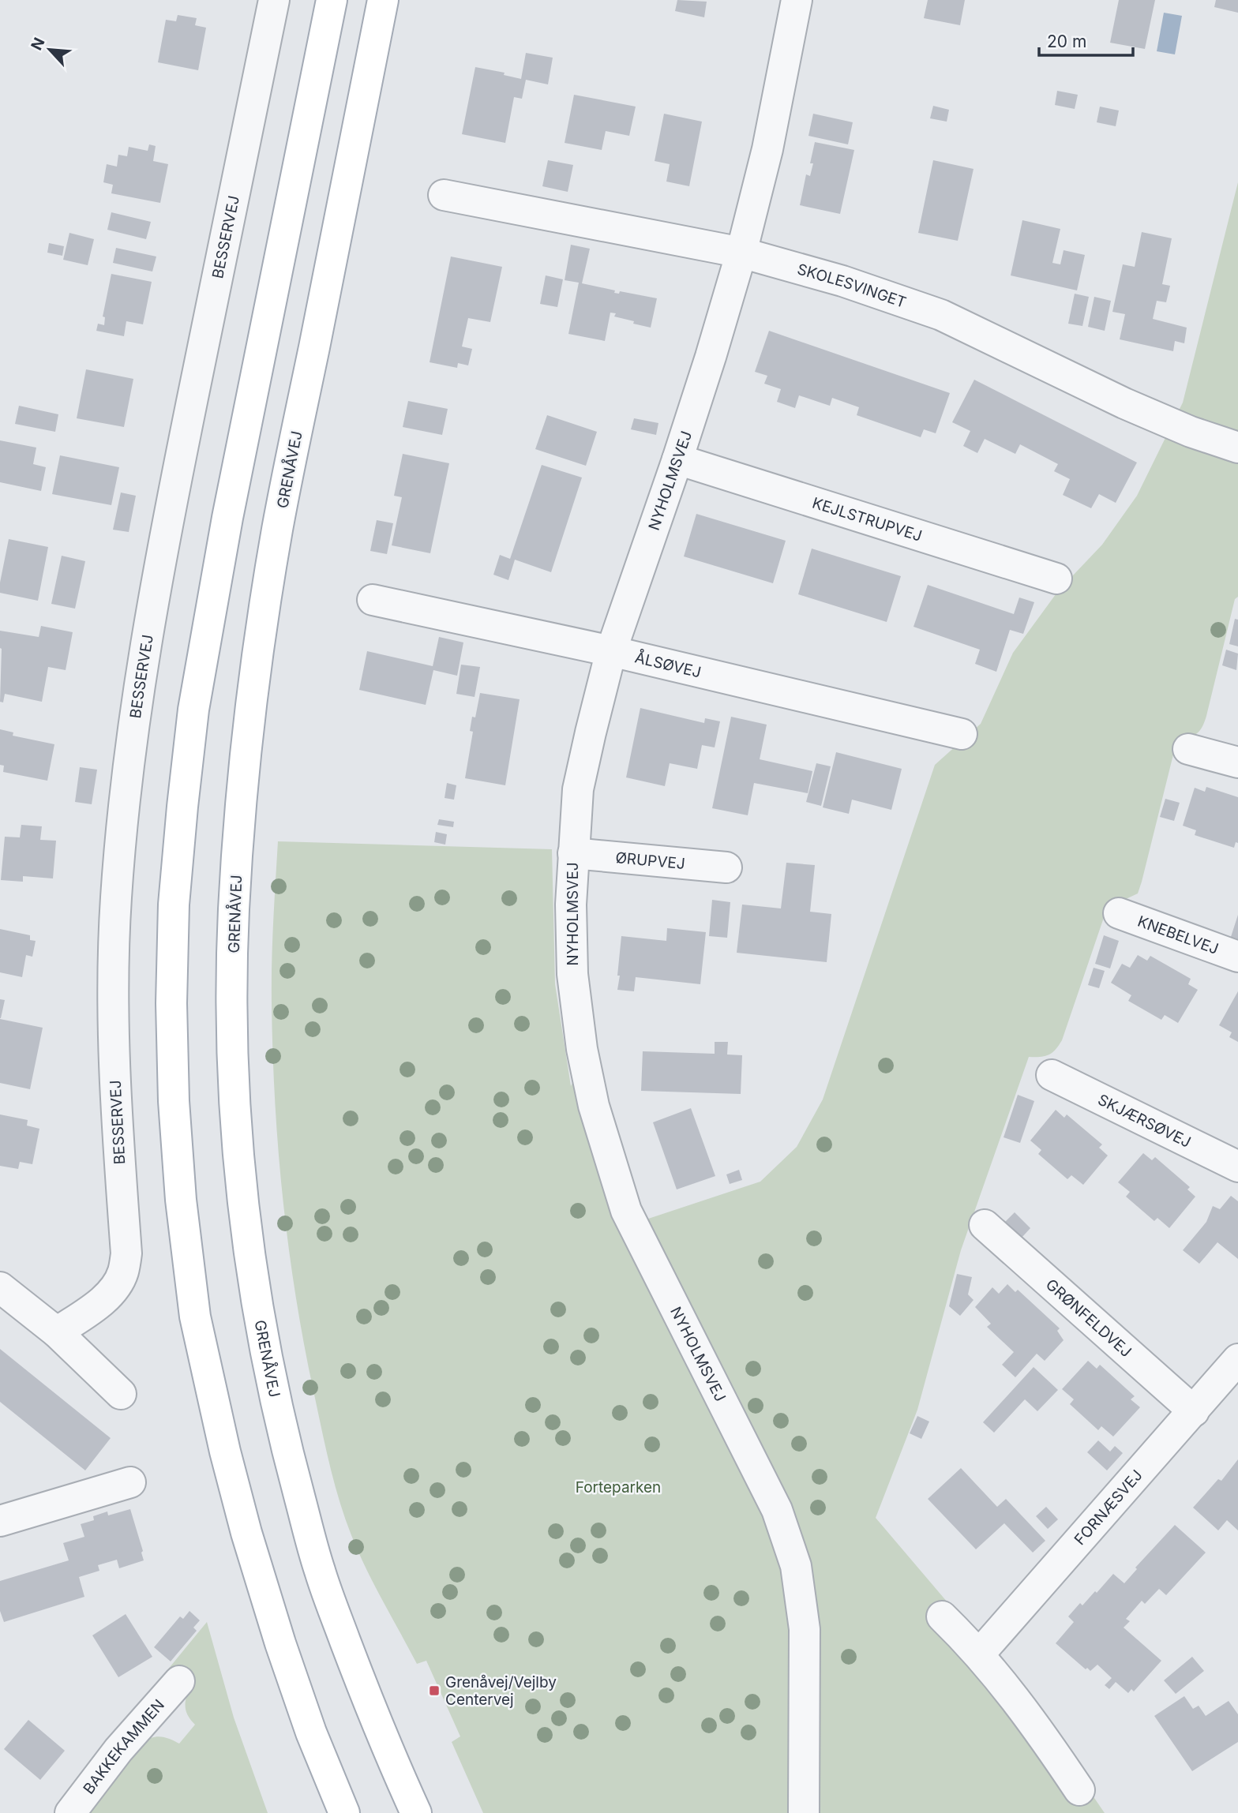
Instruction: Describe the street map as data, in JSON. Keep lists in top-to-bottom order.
{
  "streets": {
    "main road": ["GRENÅVEJ"],
    "street": [
      "BESSERVEJ",
      "SKOLESVINGET",
      "NYHOLMSVEJ",
      "KEJLSTRUPVEJ",
      "ÅLSØVEJ",
      "ØRUPVEJ",
      "KNEBELVEJ",
      "SKJÆRSØVEJ",
      "GRØNFELDVEJ",
      "FORNÆSVEJ",
      "BAKKEKAMMEN"
    ]
  },
  "crossings": [
    ["SKOLESVINGET", "NYHOLMSVEJ"],
    ["NYHOLMSVEJ", "KEJLSTRUPVEJ"],
    ["NYHOLMSVEJ", "ÅLSØVEJ"],
    ["NYHOLMSVEJ", "ØRUPVEJ"],
    ["GRØNFELDVEJ", "FORNÆSVEJ"]
  ],
  "parks": ["Forteparken"],
  "places": {
    "transit": ["Grenåvej/Vejlby Centervej"]
  },
  "scale_bar": "20 m",
  "north": "top left"
}
